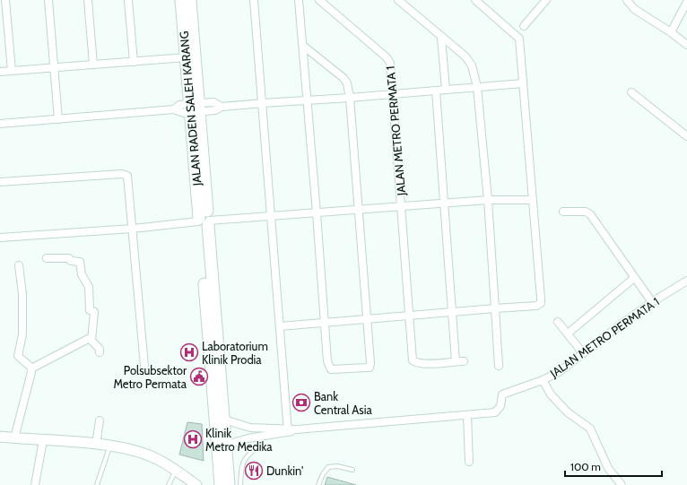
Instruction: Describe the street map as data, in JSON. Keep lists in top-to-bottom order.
{
  "streets": {
    "main road": ["JALAN RADEN SALEH KARANG"],
    "street": ["JALAN METRO PERMATA 1"]
  },
  "crossings": [
    ["JALAN RADEN SALEH KARANG", "JALAN METRO PERMATA 1"]
  ],
  "places": {
    "hospital": ["Laboratorium Klinik Prodia", "Klinik Metro Medika"],
    "public building": ["Polsubsektor Metro Permata"],
    "bank": ["Bank Central Asia"],
    "restaurant": ["Dunkin'"]
  },
  "scale_bar": "100 m"
}
